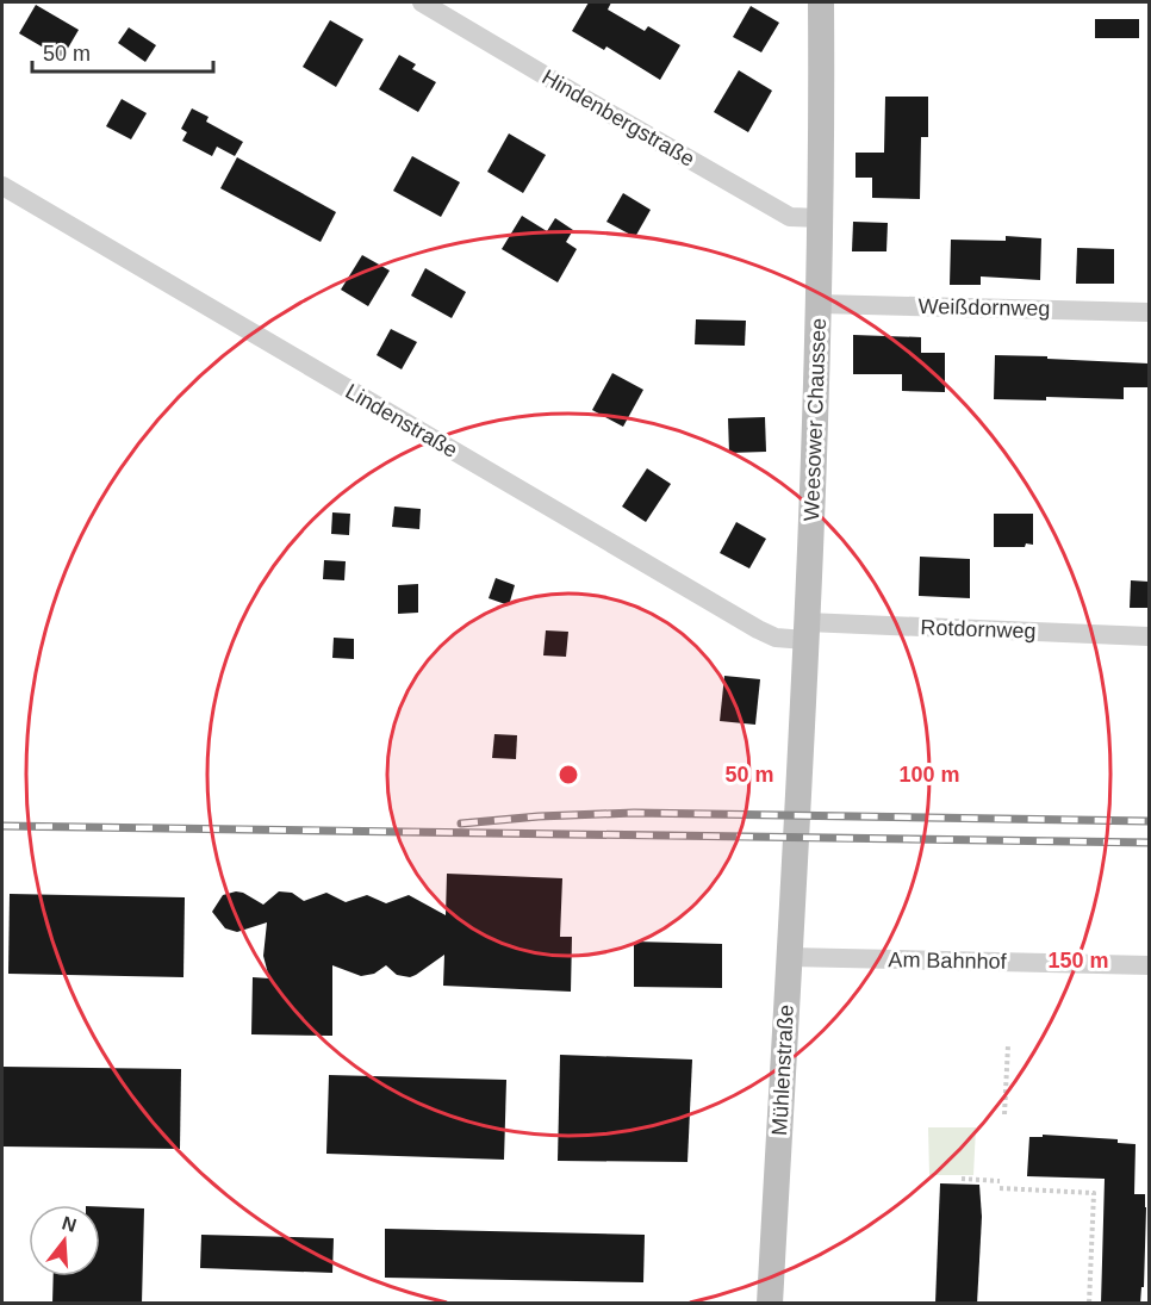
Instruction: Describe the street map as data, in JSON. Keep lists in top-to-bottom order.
{
  "streets": {
    "main road": ["Weesower Chaussee", "Mühlenstraße"],
    "street": [
      "Hindenbergstraße",
      "Weißdornweg",
      "Lindenstraße",
      "Rotdornweg",
      "Am Bahnhof"
    ]
  },
  "crossings": [
    ["Hindenbergstraße", "Weesower Chaussee"],
    ["Weißdornweg", "Weesower Chaussee"],
    ["Weesower Chaussee", "Lindenstraße"],
    ["Weesower Chaussee", "Rotdornweg"],
    ["Weesower Chaussee", "Mühlenstraße"],
    ["Lindenstraße", "Rotdornweg"],
    ["Am Bahnhof", "Mühlenstraße"]
  ],
  "scale_bar": "50 m",
  "north": "top",
  "rings": ["50 m", "100 m", "150 m"]
}
